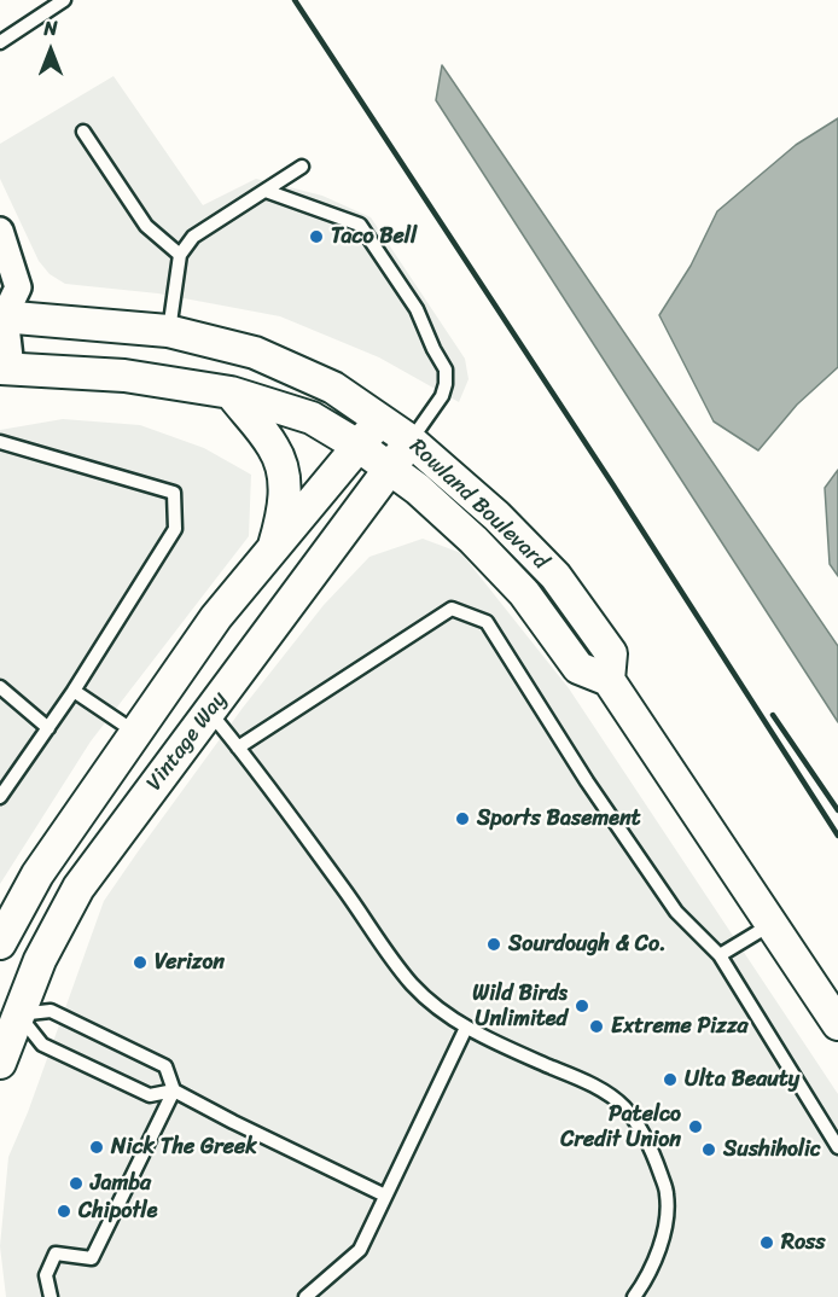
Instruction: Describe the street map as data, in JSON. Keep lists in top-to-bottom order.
{
  "streets": {
    "street": ["Rowland Boulevard", "Vintage Way"]
  },
  "crossings": [
    ["Rowland Boulevard", "Vintage Way"]
  ],
  "places": [
    "Taco Bell",
    "Sports Basement",
    "Sourdough & Co.",
    "Verizon",
    "Wild Birds Unlimited",
    "Extreme Pizza",
    "Ulta Beauty",
    "Patelco Credit Union",
    "Nick The Greek",
    "Sushiholic",
    "Jamba",
    "Chipotle",
    "Ross"
  ],
  "north": "top"
}
